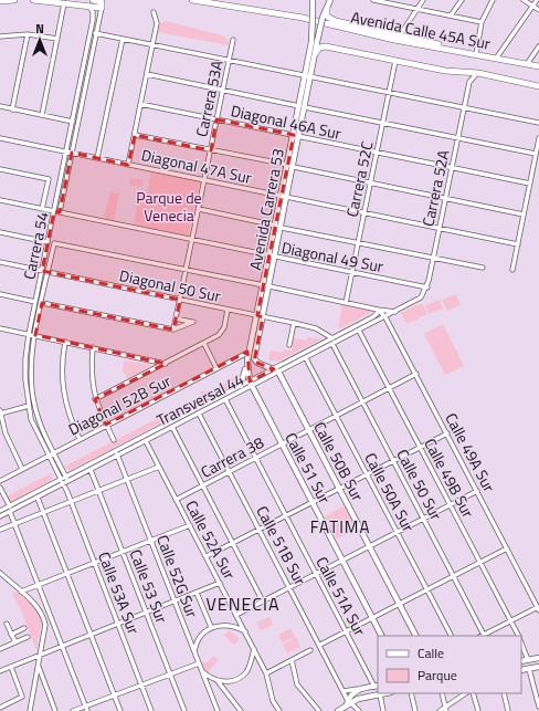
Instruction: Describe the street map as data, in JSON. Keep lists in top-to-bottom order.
{
  "streets": {
    "highway": ["Avenida Calle 45A Sur"],
    "main road": ["Avenida Carrera 53", "Calle 50B Sur", "Calle 51 Sur"],
    "street": [
      "Carrera 53A",
      "Diagonal 46A Sur",
      "Diagonal 47A Sur",
      "Carrera 52C",
      "Carrera 52A",
      "Carrera 54",
      "Diagonal 49 Sur",
      "Diagonal 50 Sur",
      "Transversal 44",
      "Diagonal 52B Sur",
      "Calle 49A Sur",
      "Carrera 38",
      "Calle 49B Sur",
      "Calle 50 Sur",
      "Calle 50A Sur",
      "Calle 52A Sur",
      "Calle 51B Sur",
      "Calle 52G Sur",
      "Calle 53 Sur",
      "Calle 53A Sur",
      "Calle 51A Sur"
    ]
  },
  "crossings": [
    ["Avenida Calle 45A Sur", "Carrera 52C"],
    ["Avenida Calle 45A Sur", "Carrera 52A"],
    ["Avenida Calle 45A Sur", "Avenida Carrera 53"],
    ["Carrera 53A", "Diagonal 46A Sur"],
    ["Carrera 53A", "Diagonal 47A Sur"],
    ["Carrera 53A", "Carrera 54"],
    ["Carrera 53A", "Diagonal 49 Sur"],
    ["Carrera 53A", "Diagonal 50 Sur"],
    ["Diagonal 46A Sur", "Carrera 52C"],
    ["Diagonal 46A Sur", "Carrera 52A"],
    ["Diagonal 46A Sur", "Avenida Carrera 53"],
    ["Diagonal 47A Sur", "Carrera 52C"],
    ["Diagonal 47A Sur", "Carrera 52A"],
    ["Diagonal 47A Sur", "Avenida Carrera 53"],
    ["Diagonal 47A Sur", "Carrera 54"],
    ["Carrera 52C", "Diagonal 49 Sur"],
    ["Carrera 52A", "Diagonal 49 Sur"],
    ["Carrera 52A", "Transversal 44"],
    ["Avenida Carrera 53", "Diagonal 49 Sur"],
    ["Avenida Carrera 53", "Diagonal 50 Sur"],
    ["Avenida Carrera 53", "Transversal 44"],
    ["Avenida Carrera 53", "Diagonal 52B Sur"],
    ["Avenida Carrera 53", "Calle 50B Sur"],
    ["Avenida Carrera 53", "Calle 51 Sur"],
    ["Carrera 54", "Diagonal 49 Sur"],
    ["Carrera 54", "Diagonal 50 Sur"],
    ["Carrera 54", "Transversal 44"],
    ["Carrera 54", "Diagonal 52B Sur"],
    ["Carrera 54", "Calle 53A Sur"],
    ["Diagonal 49 Sur", "Transversal 44"],
    ["Diagonal 50 Sur", "Transversal 44"],
    ["Transversal 44", "Calle 49A Sur"],
    ["Transversal 44", "Calle 50B Sur"],
    ["Transversal 44", "Calle 51 Sur"],
    ["Transversal 44", "Calle 49B Sur"],
    ["Transversal 44", "Calle 50 Sur"],
    ["Transversal 44", "Calle 50A Sur"],
    ["Transversal 44", "Calle 52A Sur"],
    ["Transversal 44", "Calle 51B Sur"],
    ["Transversal 44", "Calle 52G Sur"],
    ["Transversal 44", "Calle 53 Sur"],
    ["Transversal 44", "Calle 53A Sur"],
    ["Transversal 44", "Calle 51A Sur"],
    ["Calle 49A Sur", "Carrera 38"],
    ["Carrera 38", "Calle 50B Sur"],
    ["Carrera 38", "Calle 51 Sur"],
    ["Carrera 38", "Calle 49B Sur"],
    ["Carrera 38", "Calle 50 Sur"],
    ["Carrera 38", "Calle 50A Sur"],
    ["Carrera 38", "Calle 52A Sur"],
    ["Carrera 38", "Calle 51B Sur"],
    ["Carrera 38", "Calle 51A Sur"],
    ["Calle 52A Sur", "Calle 52G Sur"]
  ],
  "districts": ["FATIMA", "VENECIA"],
  "parks": ["Parque de Venecia"],
  "legend": ["Calle", "Parque"],
  "north": "top"
}
